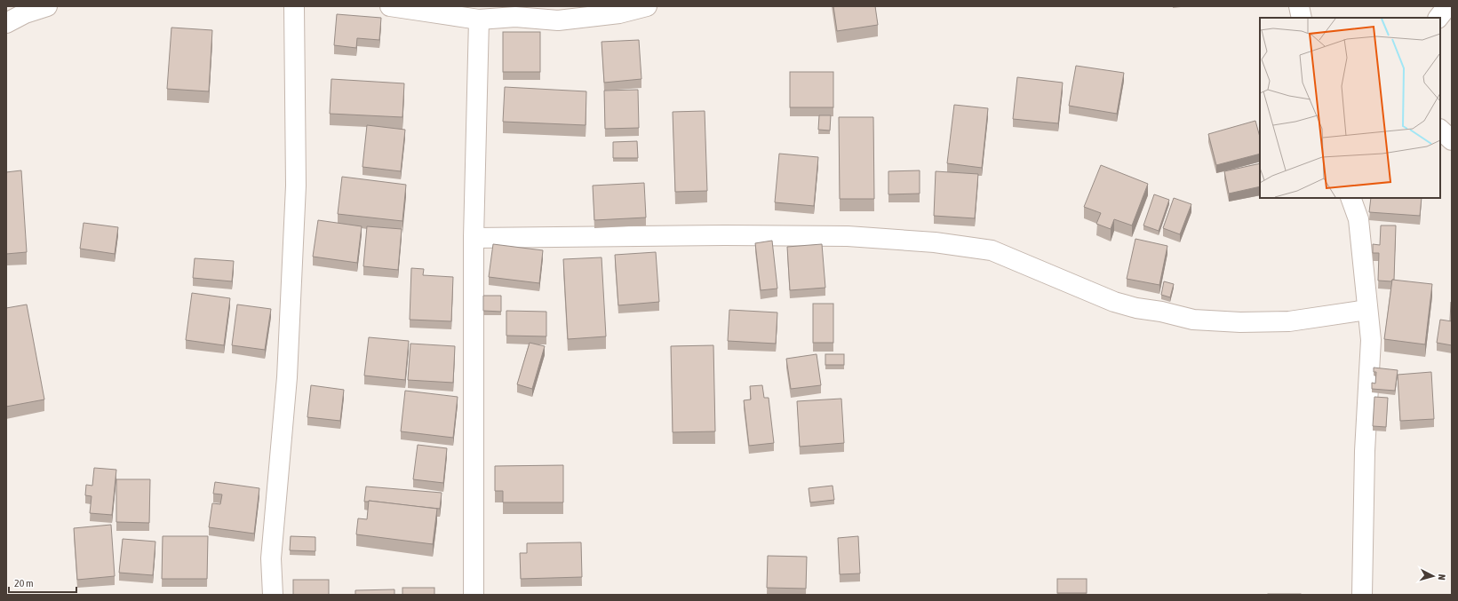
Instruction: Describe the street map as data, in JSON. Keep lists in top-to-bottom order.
{
  "scale_bar": "20 m",
  "north": "right"
}
